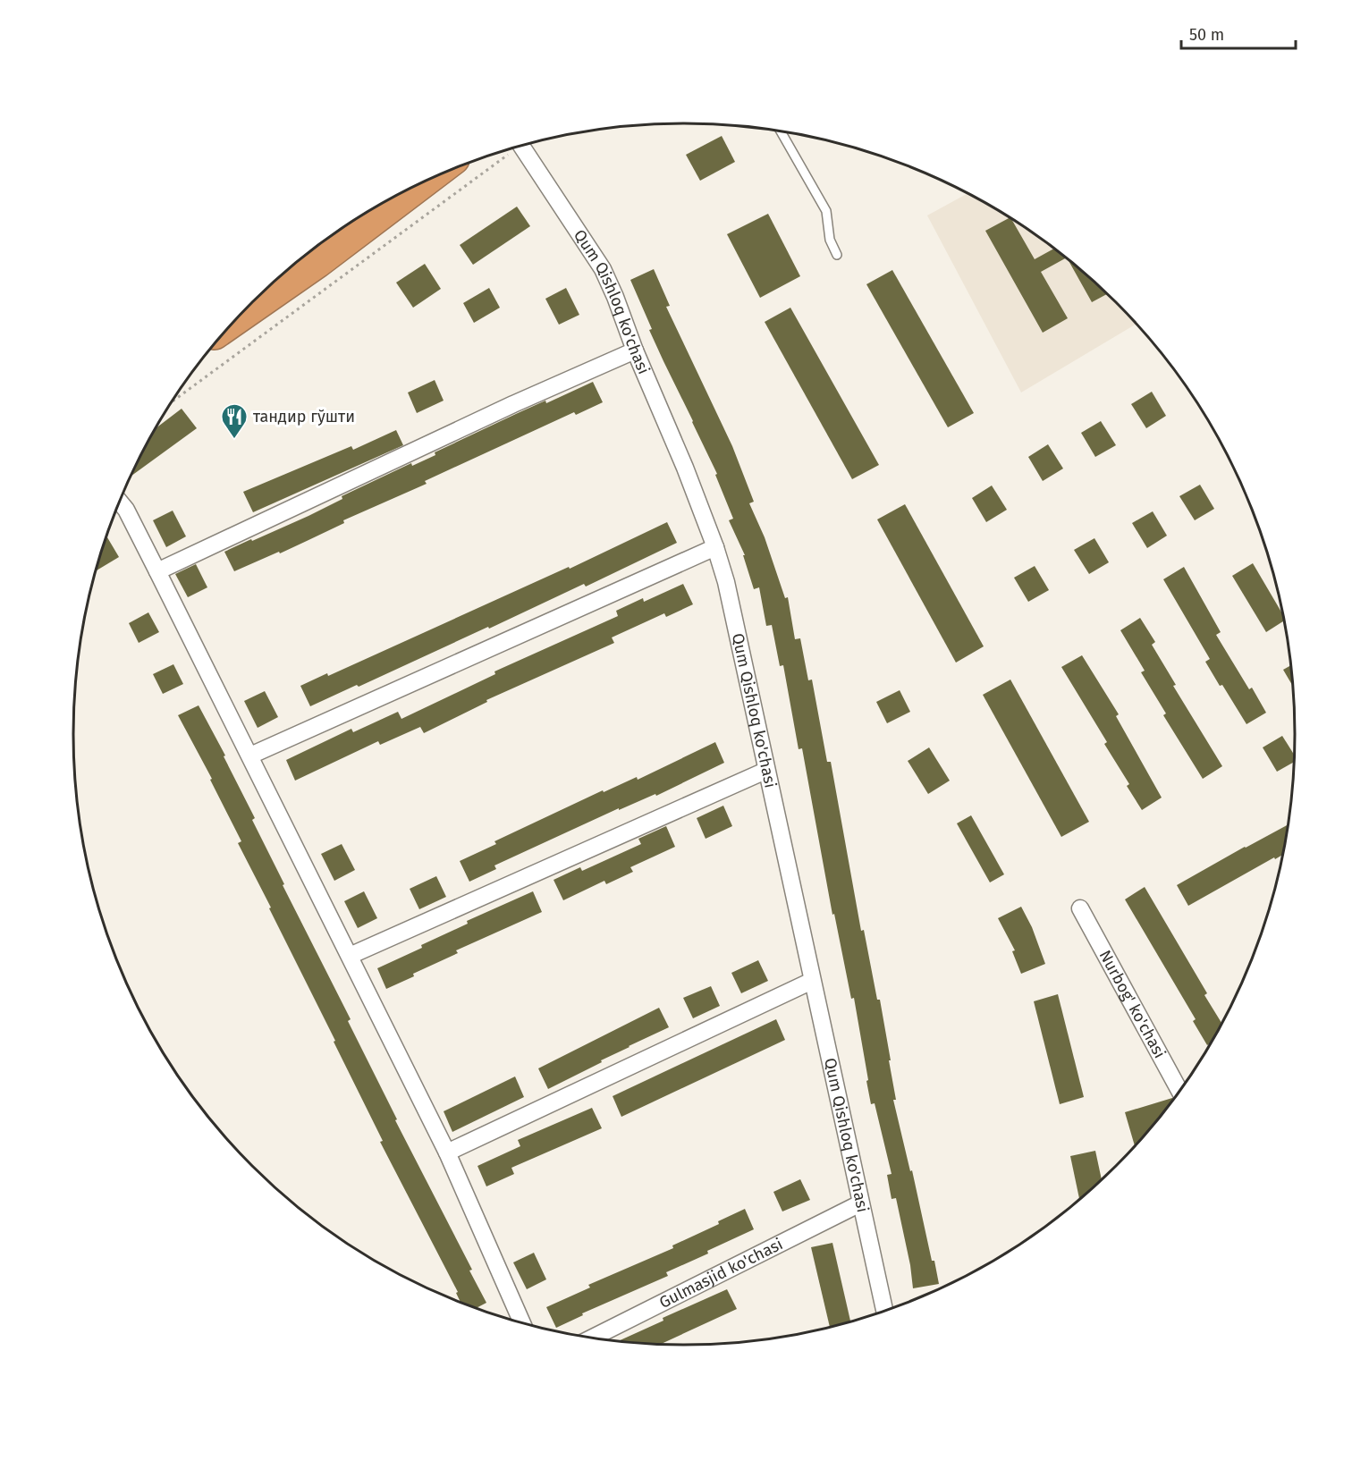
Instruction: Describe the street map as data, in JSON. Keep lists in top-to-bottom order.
{
  "streets": {
    "street": ["Qum Qishloq ko'chasi", "Nurbog' ko'chasi", "Gulmasjid ko'chasi"]
  },
  "crossings": [
    ["Qum Qishloq ko'chasi", "Gulmasjid ko'chasi"]
  ],
  "places": {
    "restaurant": ["тандир гўшти"]
  },
  "scale_bar": "50 m"
}
